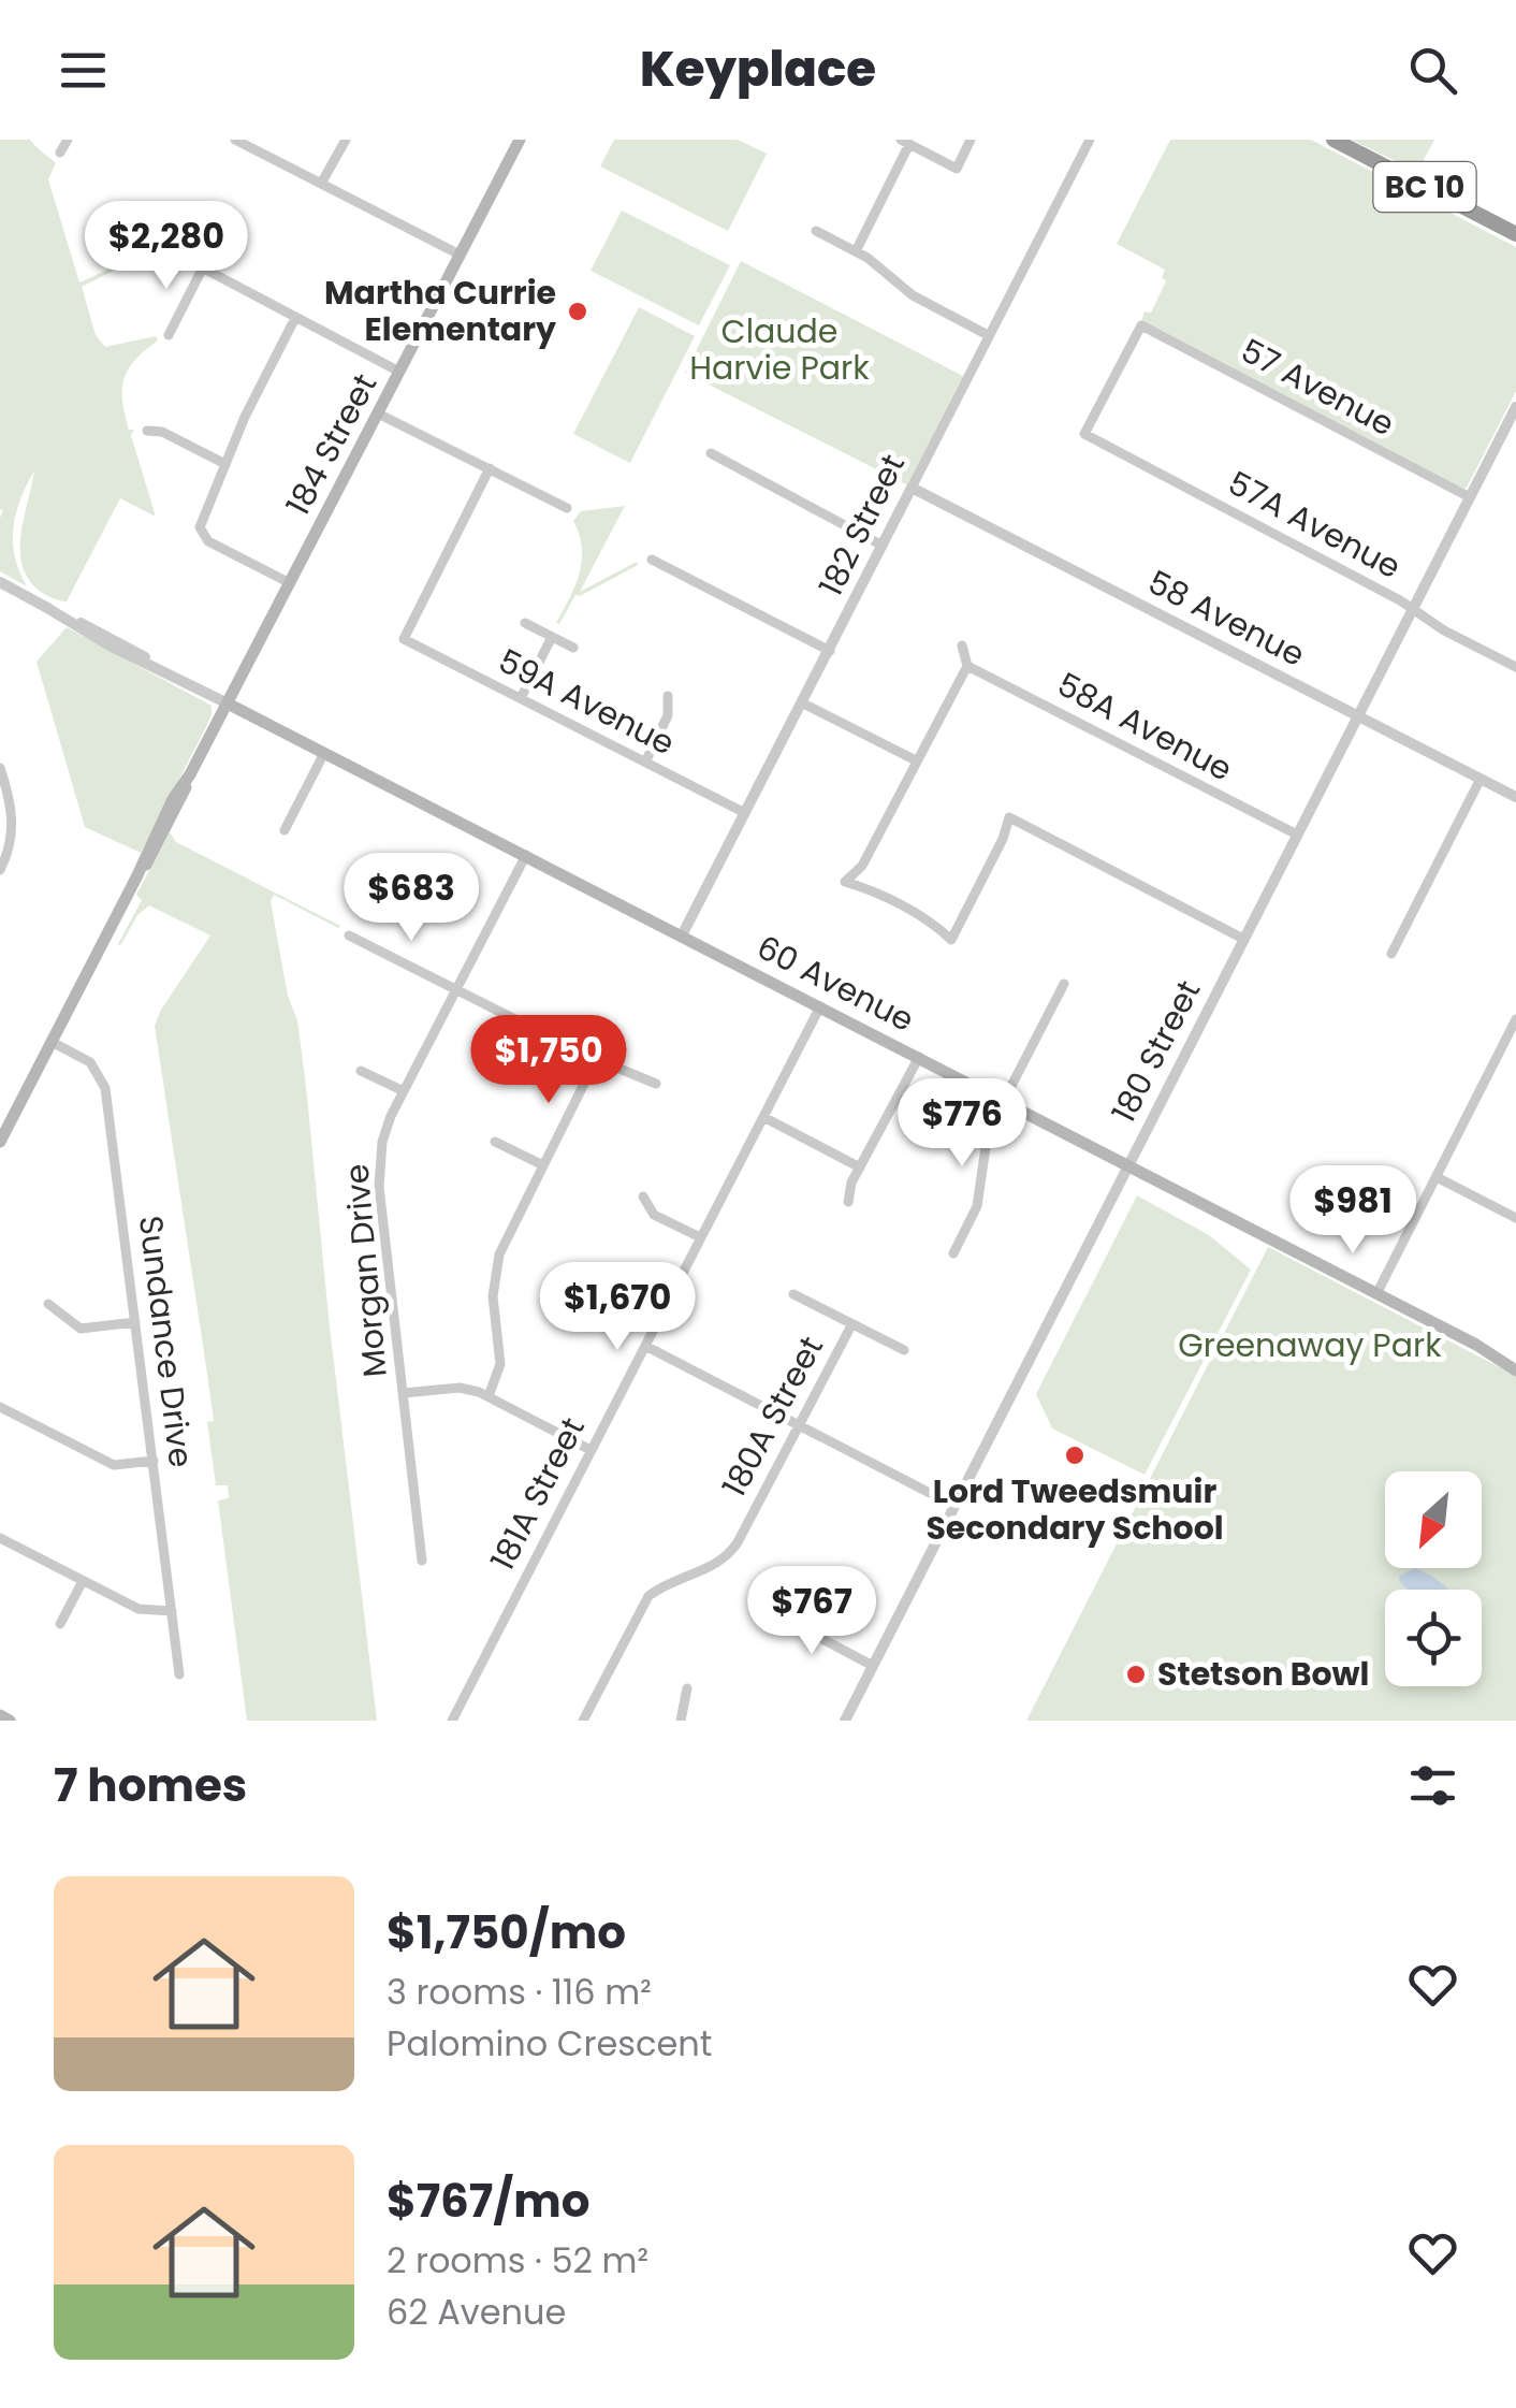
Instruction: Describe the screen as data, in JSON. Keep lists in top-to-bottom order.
{
  "streets": {
    "highway": ["BC 10"],
    "main road": ["184 Street", "60 Avenue"],
    "street": [
      "57 Avenue",
      "182 Street",
      "57A Avenue",
      "58 Avenue",
      "59A Avenue",
      "58A Avenue",
      "180 Street",
      "Morgan Drive",
      "Sundance Drive",
      "180A Street",
      "181A Street"
    ]
  },
  "crossings": [
    ["57 Avenue", "57A Avenue"],
    ["57 Avenue", "180 Street"],
    ["184 Street", "60 Avenue"],
    ["184 Street", "Sundance Drive"],
    ["182 Street", "58 Avenue"],
    ["182 Street", "59A Avenue"],
    ["182 Street", "60 Avenue"],
    ["57A Avenue", "180 Street"],
    ["58 Avenue", "180 Street"],
    ["58A Avenue", "180 Street"],
    ["60 Avenue", "180 Street"],
    ["60 Avenue", "Morgan Drive"],
    ["60 Avenue", "181A Street"]
  ],
  "parks": ["Claude Harvie Park", "Greenaway Park"],
  "places": ["Martha Currie Elementary", "Lord Tweedsmuir Secondary School", "Stetson Bowl"],
  "north": "bottom left",
  "page": {
    "header": "Keyplace",
    "price": [
      "$2,280",
      "$683",
      "$1,750",
      "$776",
      "$981",
      "$1,670",
      "$767"
    ],
    "heading": "7 homes",
    "list": [
      {
        "name": "$1,750/mo",
        "note": "3 rooms · 116 m² · Palomino Crescent"
      },
      {
        "name": "$767/mo",
        "note": "2 rooms · 52 m² · 62 Avenue"
      }
    ]
  }
}
